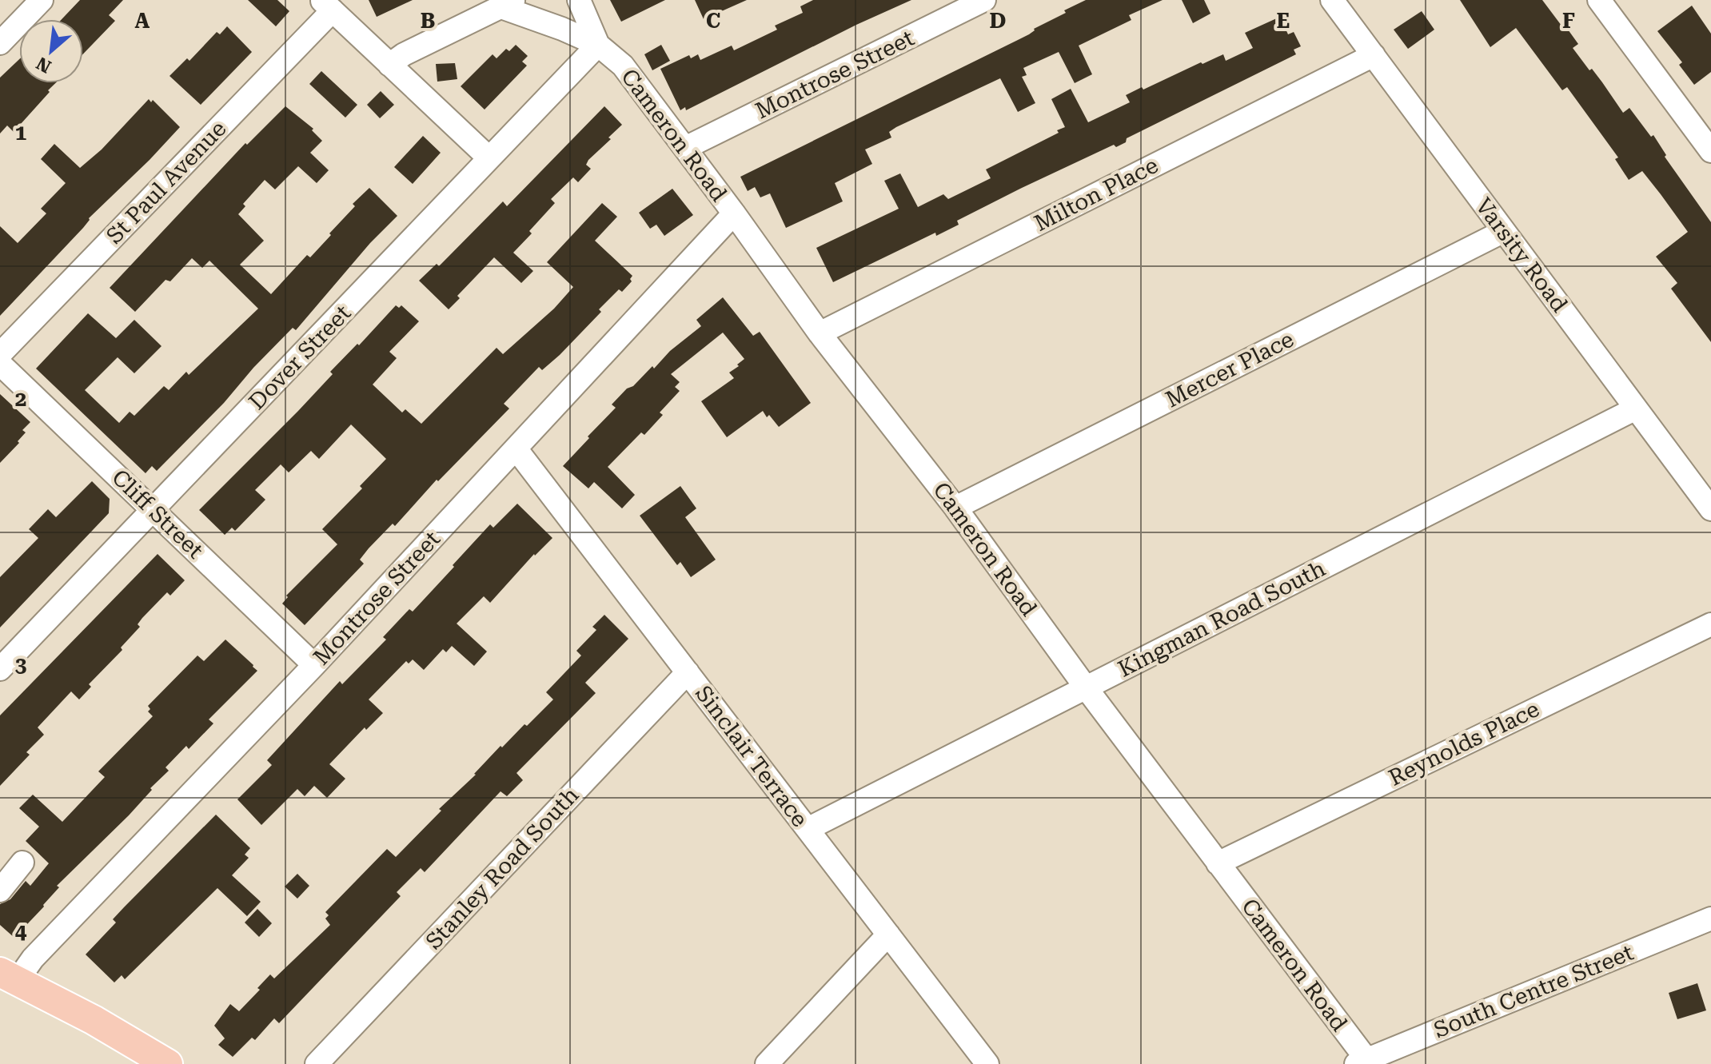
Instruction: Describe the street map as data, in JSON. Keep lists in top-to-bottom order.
{
  "streets": {
    "street": [
      "Montrose Street",
      "Cameron Road",
      "St Paul Avenue",
      "Milton Place",
      "Varsity Road",
      "Dover Street",
      "Mercer Place",
      "Cliff Street",
      "Kingman Road South",
      "Reynolds Place",
      "Sinclair Terrace",
      "Stanley Road South",
      "South Centre Street"
    ]
  },
  "crossings": [
    ["Montrose Street", "Cameron Road"],
    ["Montrose Street", "Cliff Street"],
    ["Montrose Street", "Sinclair Terrace"],
    ["Cameron Road", "Milton Place"],
    ["Cameron Road", "Dover Street"],
    ["Cameron Road", "Mercer Place"],
    ["Cameron Road", "Kingman Road South"],
    ["Cameron Road", "Reynolds Place"],
    ["Cameron Road", "South Centre Street"],
    ["Milton Place", "Varsity Road"],
    ["Varsity Road", "Mercer Place"],
    ["Varsity Road", "Kingman Road South"],
    ["Dover Street", "Cliff Street"],
    ["Kingman Road South", "Sinclair Terrace"],
    ["Sinclair Terrace", "Stanley Road South"]
  ],
  "north": "bottom left",
  "grid": {
    "columns": [
      "A",
      "B",
      "C",
      "D",
      "E",
      "F"
    ],
    "rows": [
      "1",
      "2",
      "3",
      "4"
    ]
  }
}
